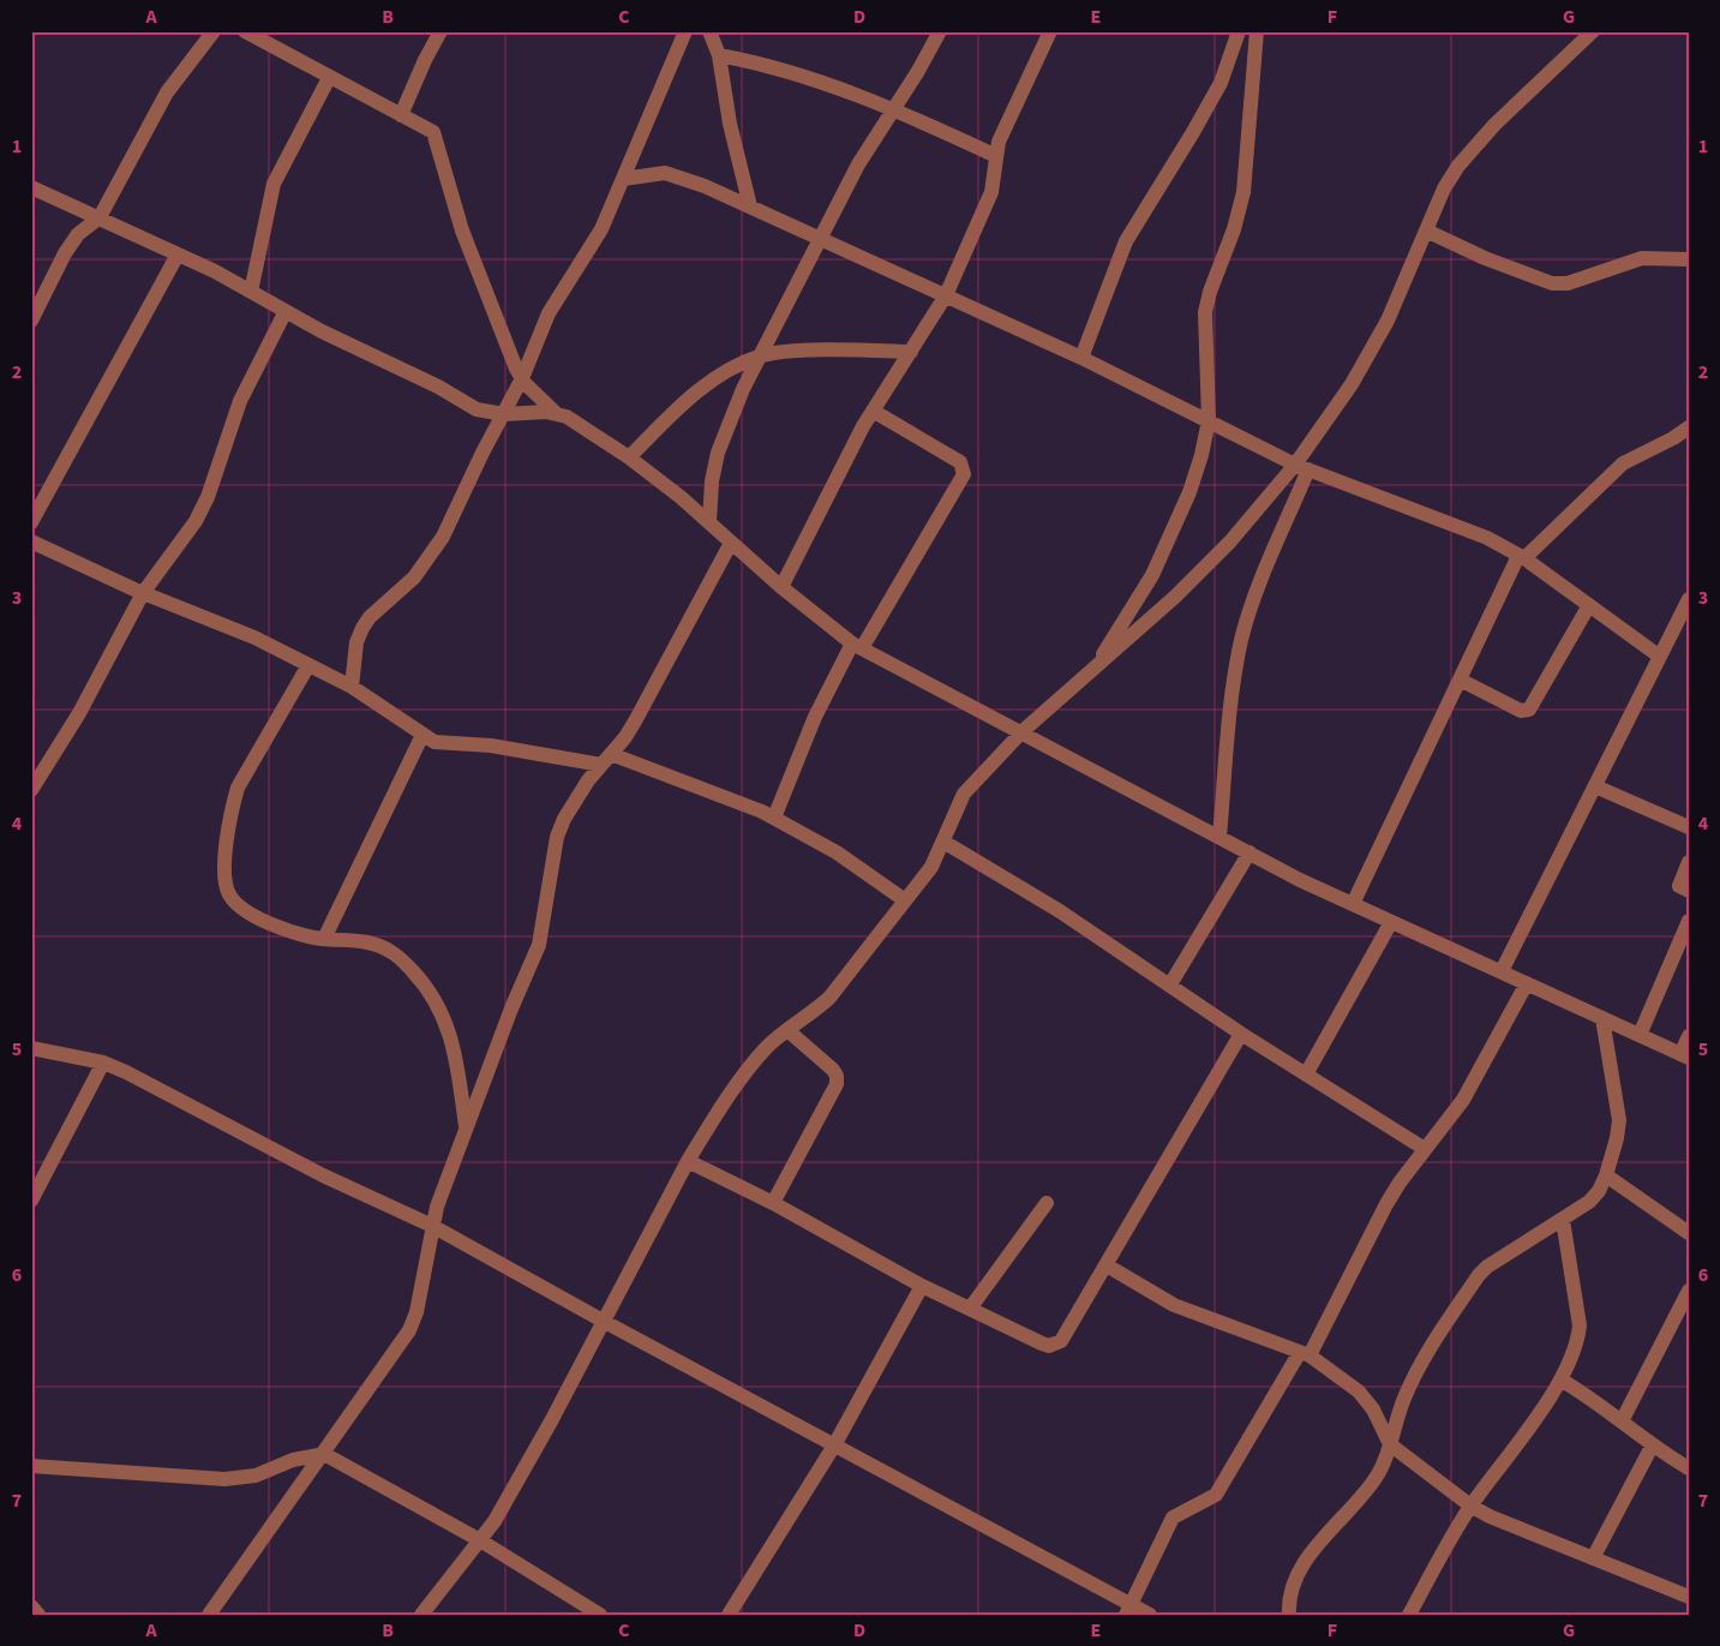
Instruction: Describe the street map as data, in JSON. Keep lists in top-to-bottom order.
{
  "grid": {
    "columns": [
      "A",
      "B",
      "C",
      "D",
      "E",
      "F",
      "G"
    ],
    "rows": [
      "1",
      "2",
      "3",
      "4",
      "5",
      "6",
      "7"
    ]
  }
}
